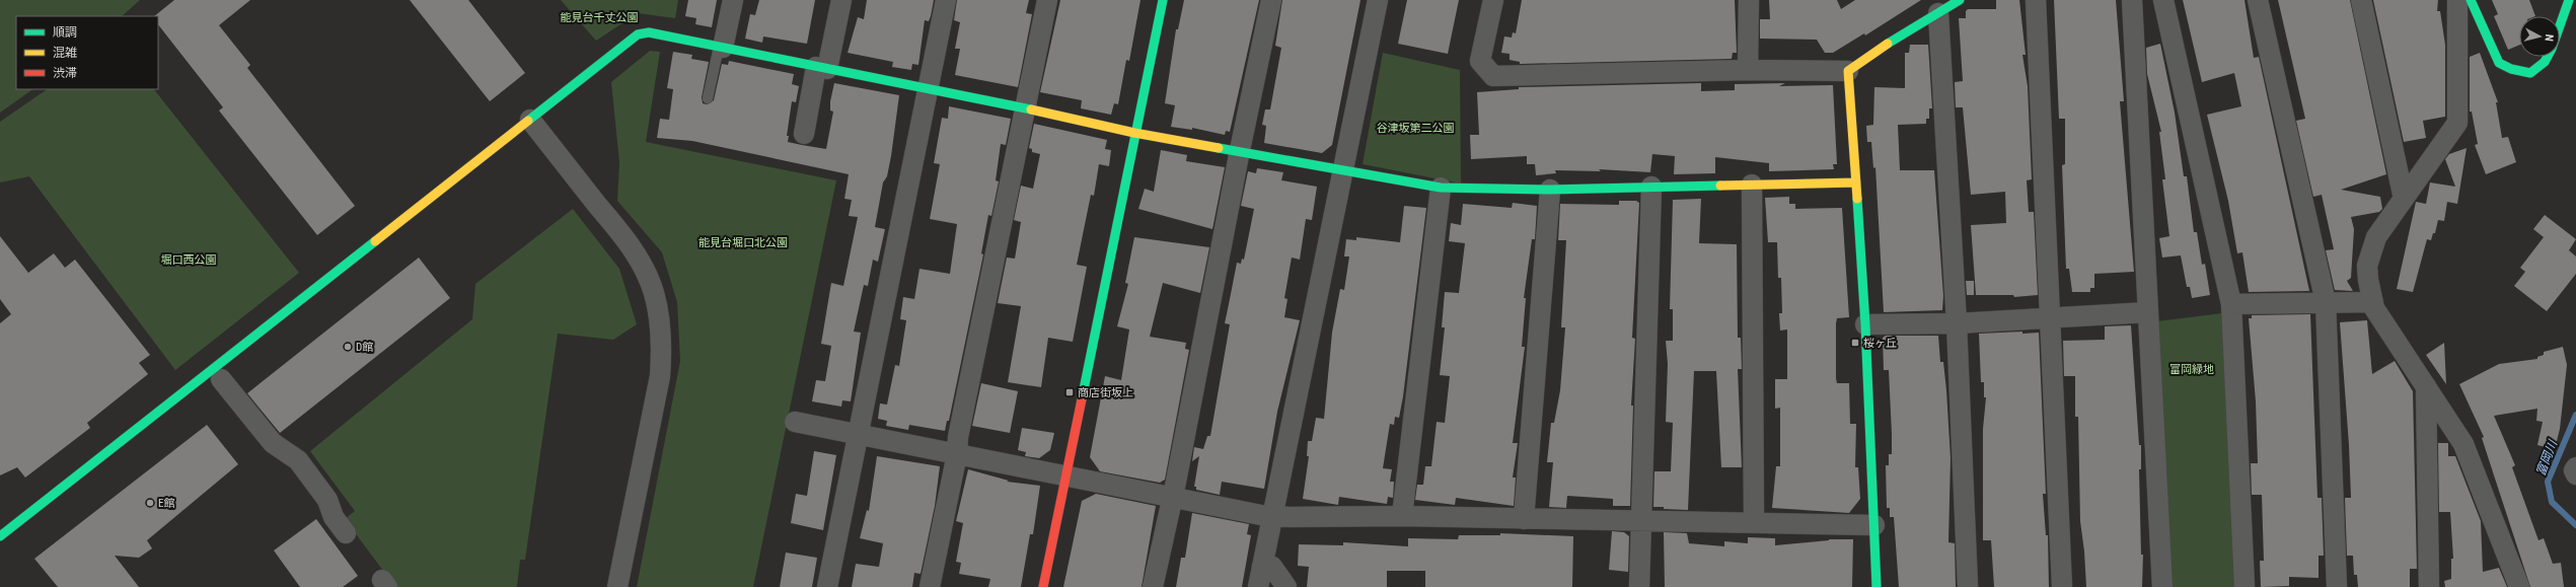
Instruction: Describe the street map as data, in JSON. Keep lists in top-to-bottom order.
{
  "water": ["富岡川"],
  "parks": [
    "能見台千丈公園",
    "谷津坂第二公園",
    "能見台堀口北公園",
    "堀口西公園",
    "富岡緑地"
  ],
  "places": {
    "transit": ["桜ヶ丘", "商店街坂上"],
    "other": ["D館", "E館"]
  },
  "legend": ["順調", "混雑", "渋滞"],
  "north": "right"
}
